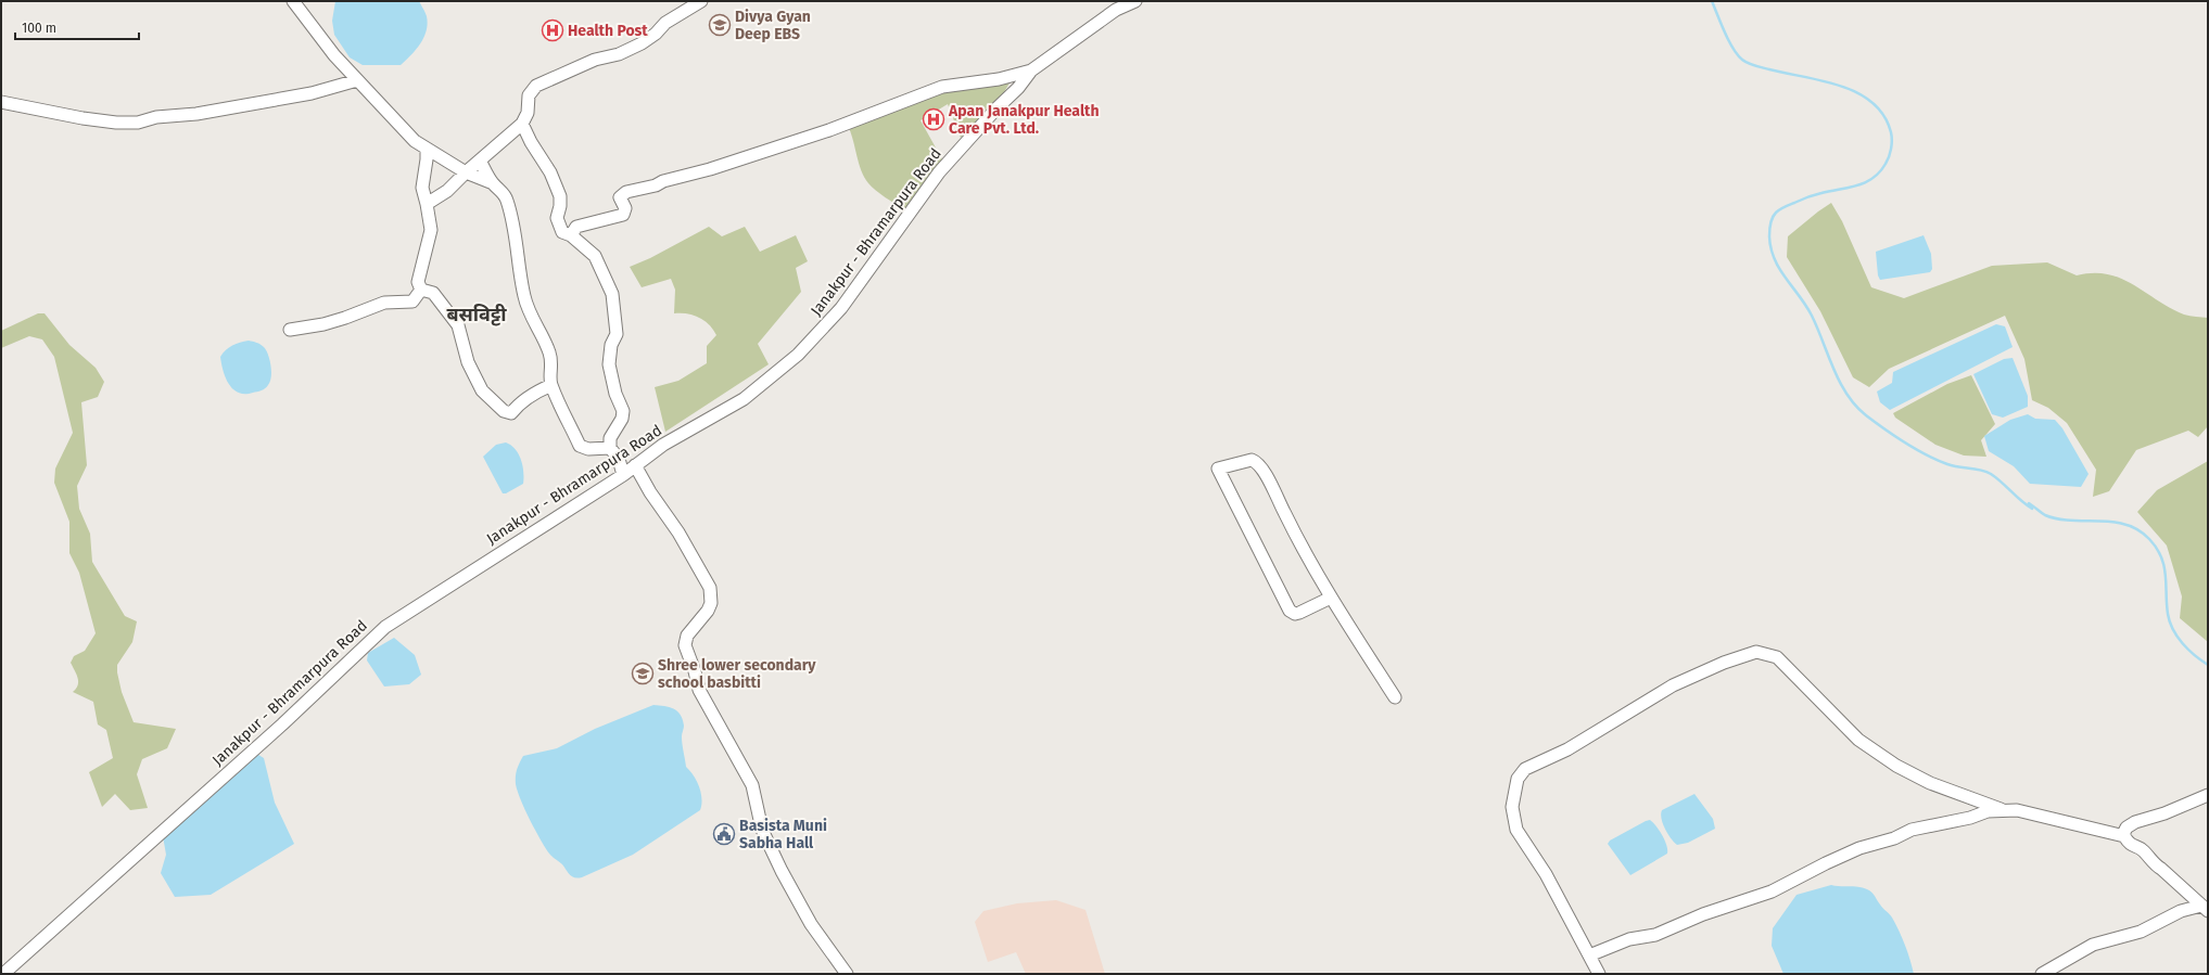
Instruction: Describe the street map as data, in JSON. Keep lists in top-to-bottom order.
{
  "streets": {
    "street": ["Janakpur - Bhramarpura Road"]
  },
  "districts": ["बसविट्टी"],
  "places": {
    "school or university": ["Divya Gyan Deep EBS", "Shree lower secondary school basbitti"],
    "hospital": ["Health Post", "Apan Janakpur Health Care Pvt. Ltd."],
    "public building": ["Basista Muni Sabha Hall"]
  },
  "scale_bar": "100 m"
}
